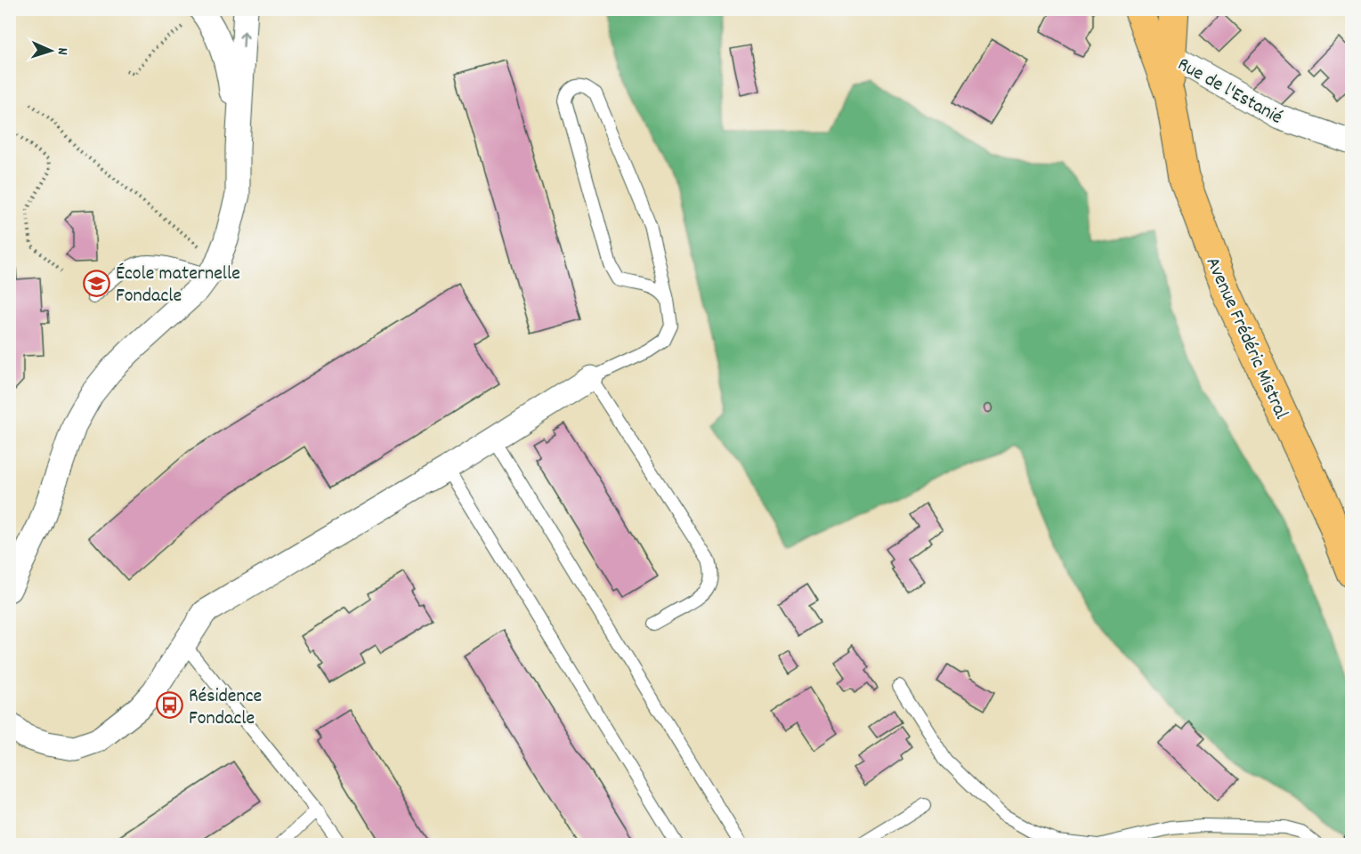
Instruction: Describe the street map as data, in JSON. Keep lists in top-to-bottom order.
{
  "streets": {
    "main road": ["Avenue Frédéric Mistral"],
    "street": ["Rue de l'Estanié"]
  },
  "crossings": [
    ["Rue de l'Estanié", "Avenue Frédéric Mistral"]
  ],
  "places": {
    "school or university": ["École maternelle Fondacle"],
    "bus stop": ["Résidence Fondacle"]
  },
  "north": "right"
}
